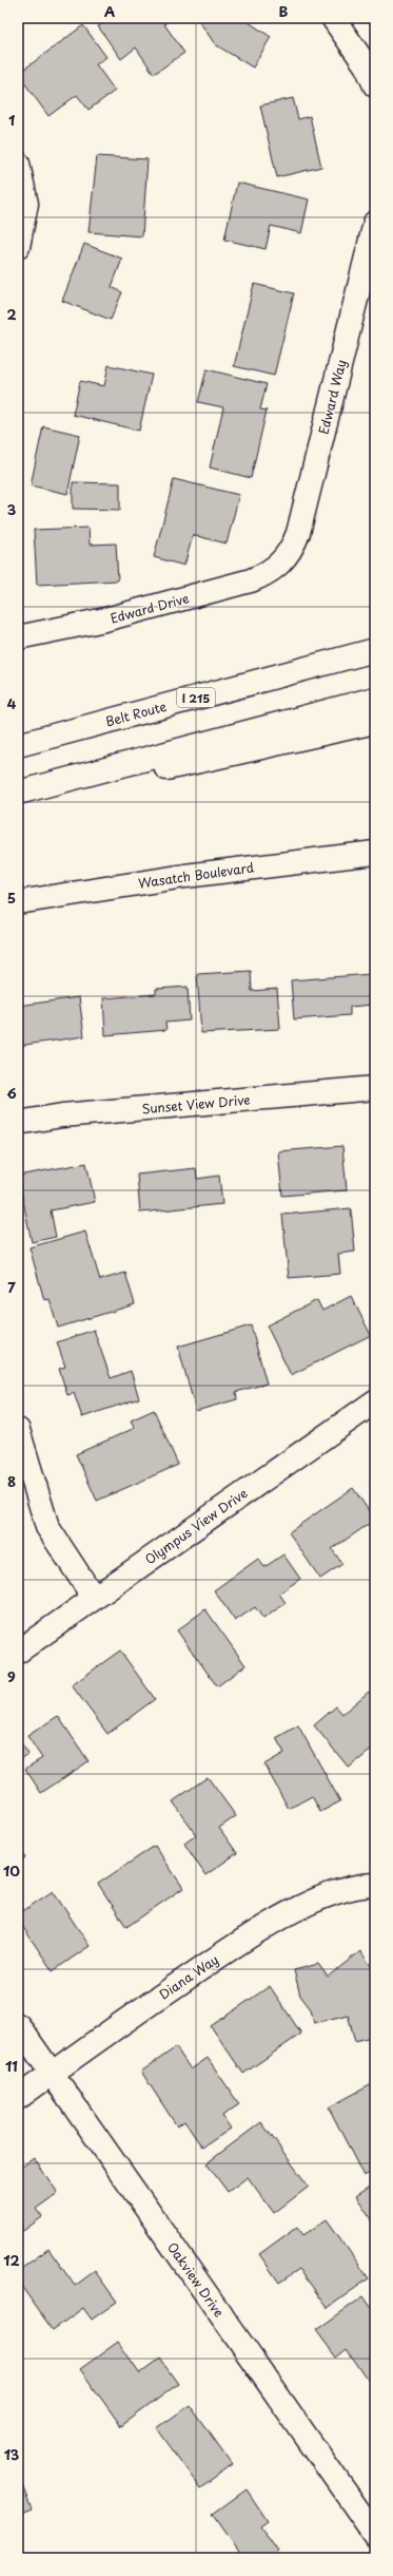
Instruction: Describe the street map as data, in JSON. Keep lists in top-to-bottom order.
{
  "streets": {
    "main road": [
      "Edward Way",
      "Edward Drive",
      "I 215",
      "Belt Route",
      "Wasatch Boulevard",
      "Sunset View Drive",
      "Olympus View Drive",
      "Diana Way",
      "Oakview Drive"
    ]
  },
  "crossings": [
    ["Edward Way", "Edward Drive"],
    ["Diana Way", "Oakview Drive"]
  ],
  "grid": {
    "columns": ["A", "B"],
    "rows": [
      "1",
      "2",
      "3",
      "4",
      "5",
      "6",
      "7",
      "8",
      "9",
      "10",
      "11",
      "12",
      "13"
    ]
  }
}
